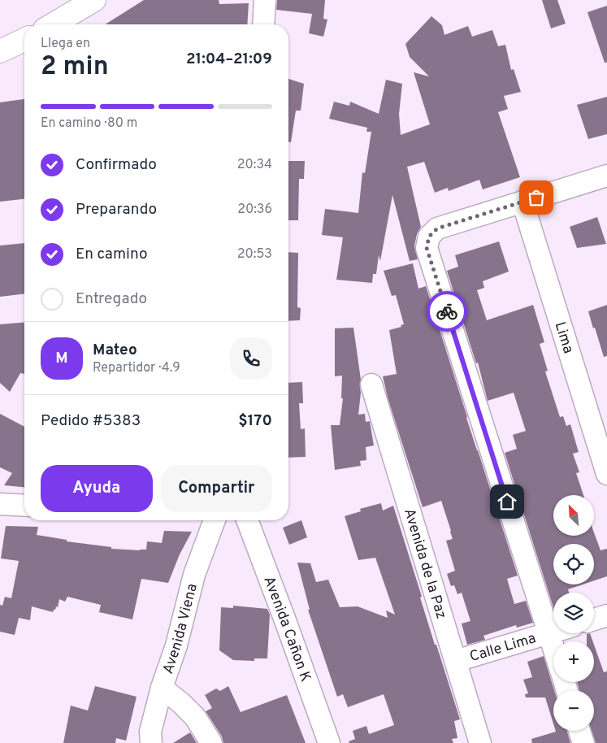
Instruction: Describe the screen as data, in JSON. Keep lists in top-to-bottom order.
{
  "streets": {
    "street": [
      "Lima",
      "Avenida de la Paz",
      "Avenida Viena",
      "Avenida Cañon K",
      "Calle Lima"
    ]
  },
  "crossings": [
    ["Avenida de la Paz", "Calle Lima"]
  ],
  "north": "top left",
  "page": {
    "heading": ["2 min", "Llega en", "21:04–21:09"],
    "panel": [
      "Mateo",
      "Repartidor · 4.9",
      "Pedido #5383",
      "$170"
    ],
    "bar": "En camino · 80 m",
    "list": [
      ["Confirmado", "20:34"],
      ["Preparando", "20:36"],
      ["En camino", "20:53"],
      "Entregado"
    ],
    "round": "M",
    "buttons": ["Ayuda", "Compartir"],
    "map_buttons": ["+", "−"]
  }
}
